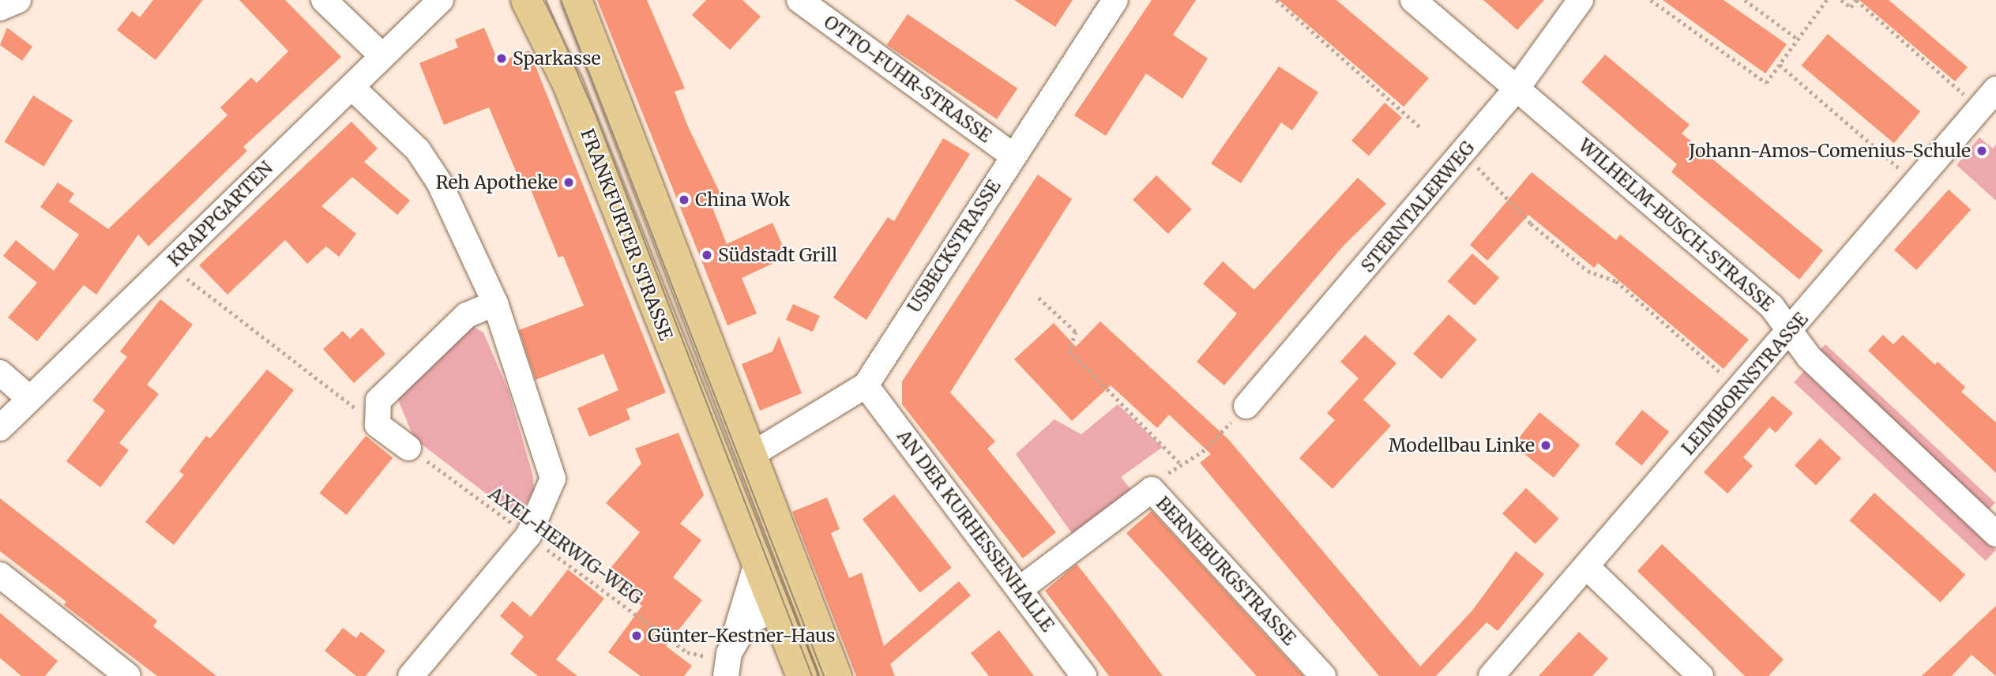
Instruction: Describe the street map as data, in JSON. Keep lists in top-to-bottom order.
{
  "streets": {
    "main road": ["FRANKFURTER STRASSE"],
    "street": [
      "OTTO-FUHR-STRASSE",
      "STERNTALERWEG",
      "KRAPPGARTEN",
      "WILHELM-BUSCH-STRASSE",
      "USBECKSTRASSE",
      "LEIMBORNSTRASSE",
      "AN DER KURHESSENHALLE",
      "BERNEBURGSTRASSE"
    ],
    "path": ["AXEL-HERWIG-WEG"]
  },
  "crossings": [
    ["OTTO-FUHR-STRASSE", "USBECKSTRASSE"],
    ["STERNTALERWEG", "WILHELM-BUSCH-STRASSE"],
    ["WILHELM-BUSCH-STRASSE", "LEIMBORNSTRASSE"],
    ["USBECKSTRASSE", "AN DER KURHESSENHALLE"],
    ["AN DER KURHESSENHALLE", "BERNEBURGSTRASSE"]
  ],
  "places": [
    "Sparkasse",
    "Johann-Amos-Comenius-Schule",
    "Reh Apotheke",
    "China Wok",
    "Südstadt Grill",
    "Modellbau Linke",
    "Günter-Kestner-Haus"
  ]
}
